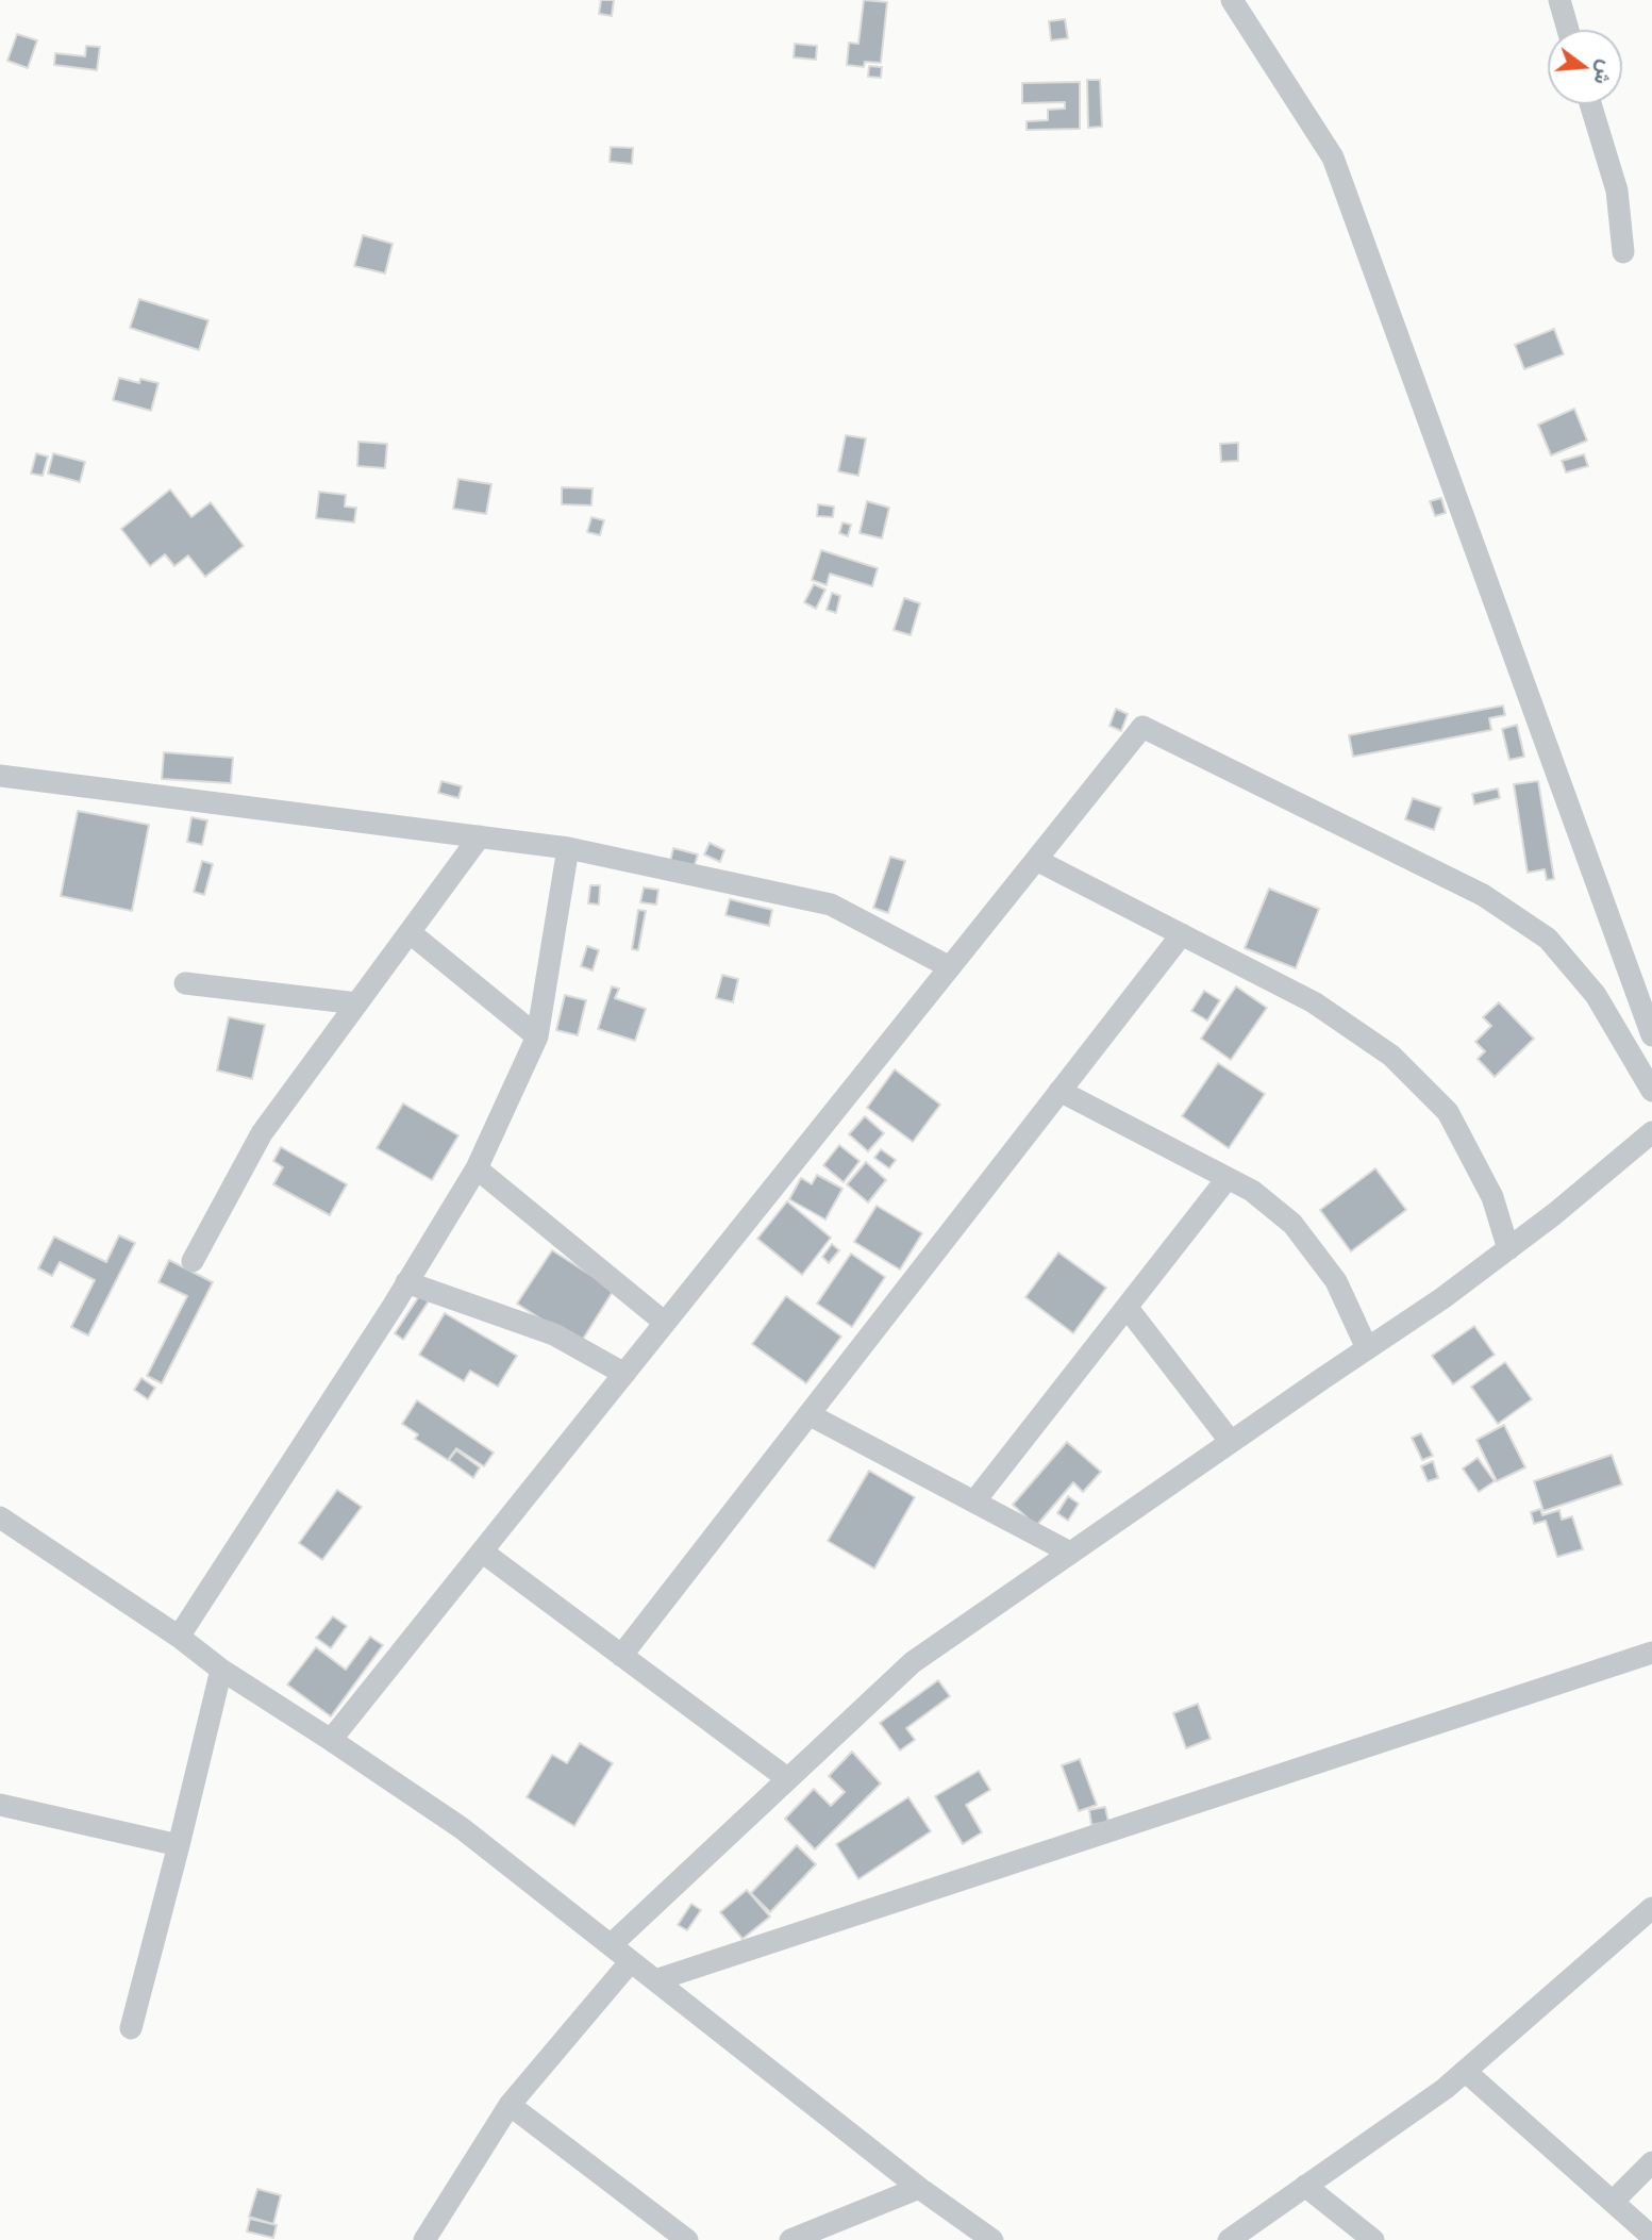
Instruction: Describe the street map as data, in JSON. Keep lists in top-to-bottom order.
{
  "north": "right"
}
